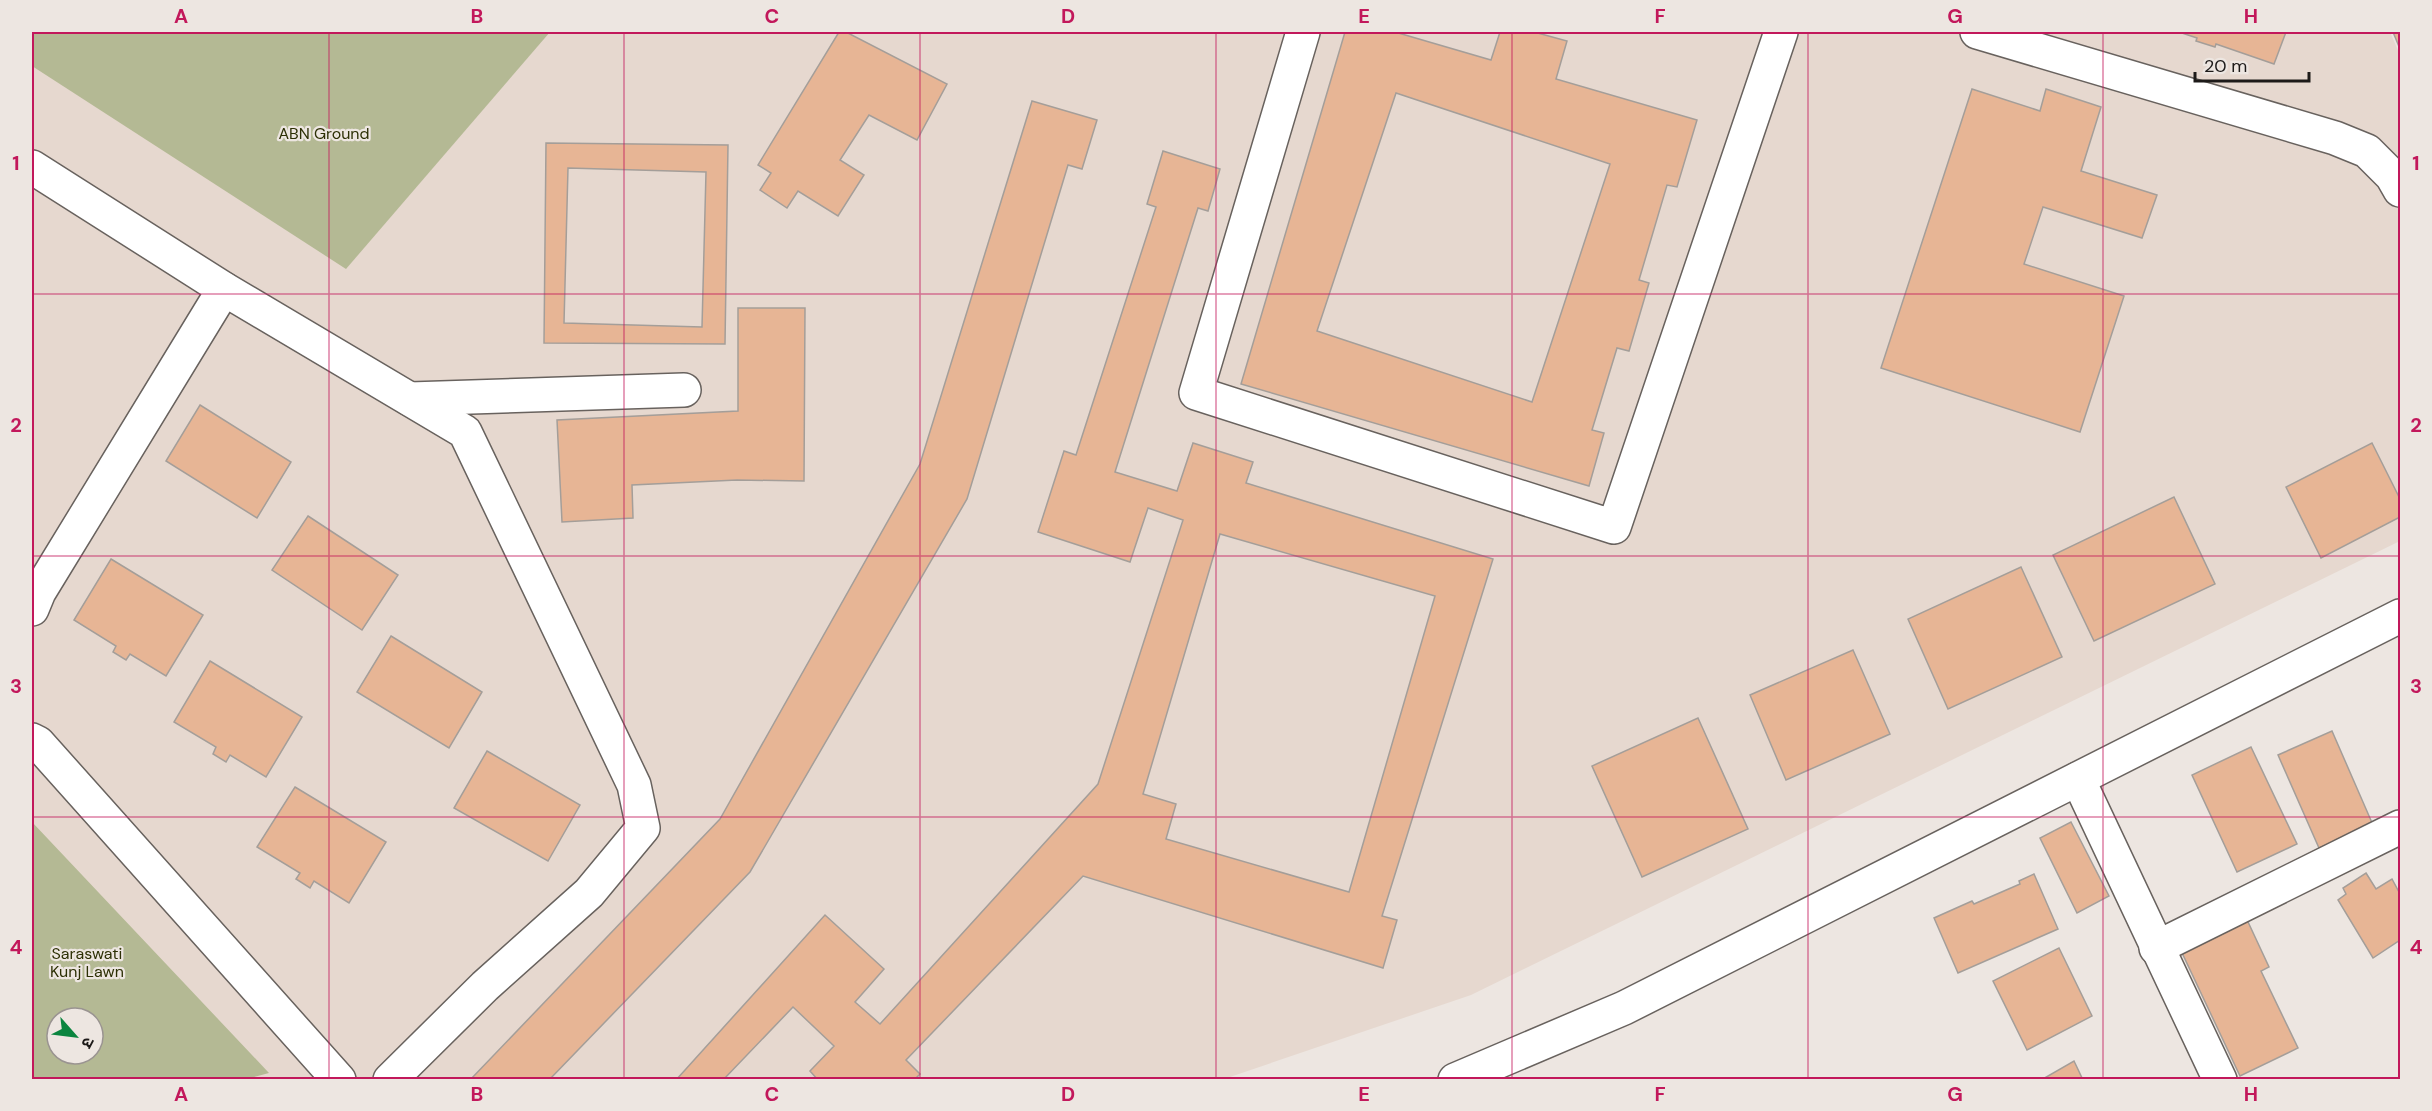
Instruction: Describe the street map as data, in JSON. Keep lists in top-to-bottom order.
{
  "parks": ["ABN Ground", "Saraswati Kunj Lawn"],
  "scale_bar": "20 m",
  "north": "bottom right",
  "grid": {
    "columns": [
      "A",
      "B",
      "C",
      "D",
      "E",
      "F",
      "G",
      "H"
    ],
    "rows": [
      "1",
      "2",
      "3",
      "4"
    ]
  }
}
